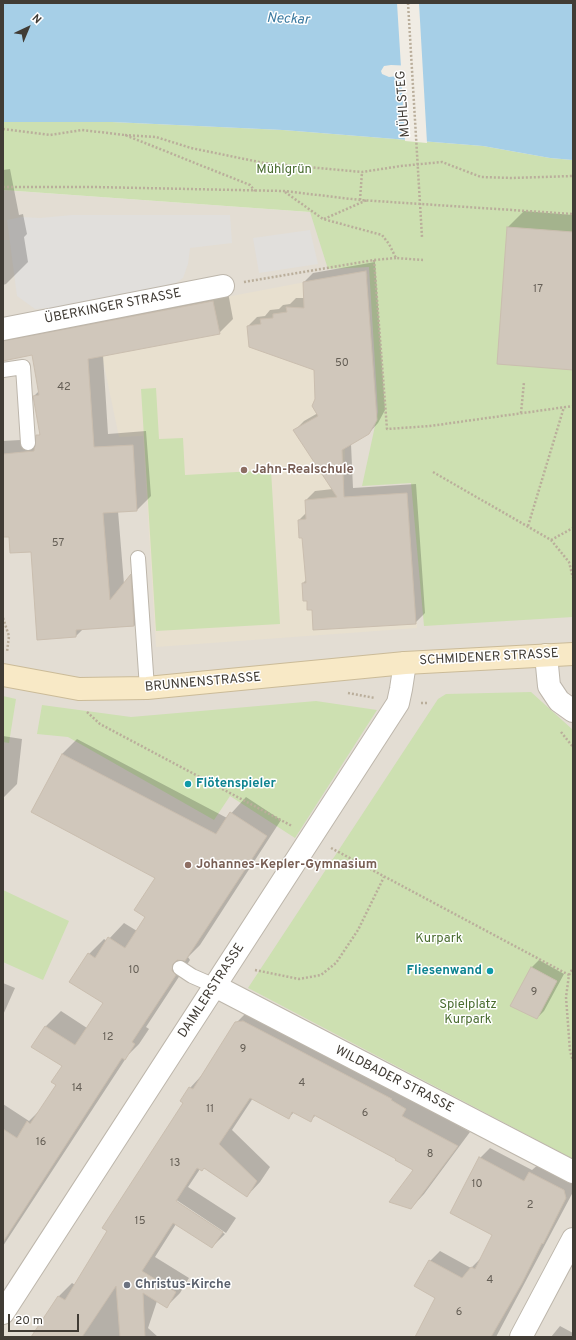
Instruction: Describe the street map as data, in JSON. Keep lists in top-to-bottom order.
{
  "streets": {
    "main road": ["SCHMIDENER STRASSE", "BRUNNENSTRASSE"],
    "street": ["ÜBERKINGER STRASSE", "DAIMLERSTRASSE", "WILDBADER STRASSE"],
    "path": ["MÜHLSTEG"]
  },
  "crossings": [
    ["SCHMIDENER STRASSE", "BRUNNENSTRASSE"],
    ["SCHMIDENER STRASSE", "DAIMLERSTRASSE"],
    ["BRUNNENSTRASSE", "DAIMLERSTRASSE"],
    ["DAIMLERSTRASSE", "WILDBADER STRASSE"]
  ],
  "water": ["Neckar"],
  "parks": ["Mühlgrün", "Kurpark", "Spielplatz Kurpark"],
  "places": [
    "Jahn-Realschule",
    "Flötenspieler",
    "Johannes-Kepler-Gymnasium",
    "Fliesenwand",
    "Christus-Kirche"
  ],
  "house_numbers": [
    "17",
    "50",
    "42",
    "57",
    "10",
    "9",
    "12",
    "9",
    "4",
    "14",
    "11",
    "6",
    "16",
    "8",
    "13",
    "10",
    "2",
    "15",
    "4",
    "6"
  ],
  "scale_bar": "20 m",
  "north": "top right"
}
